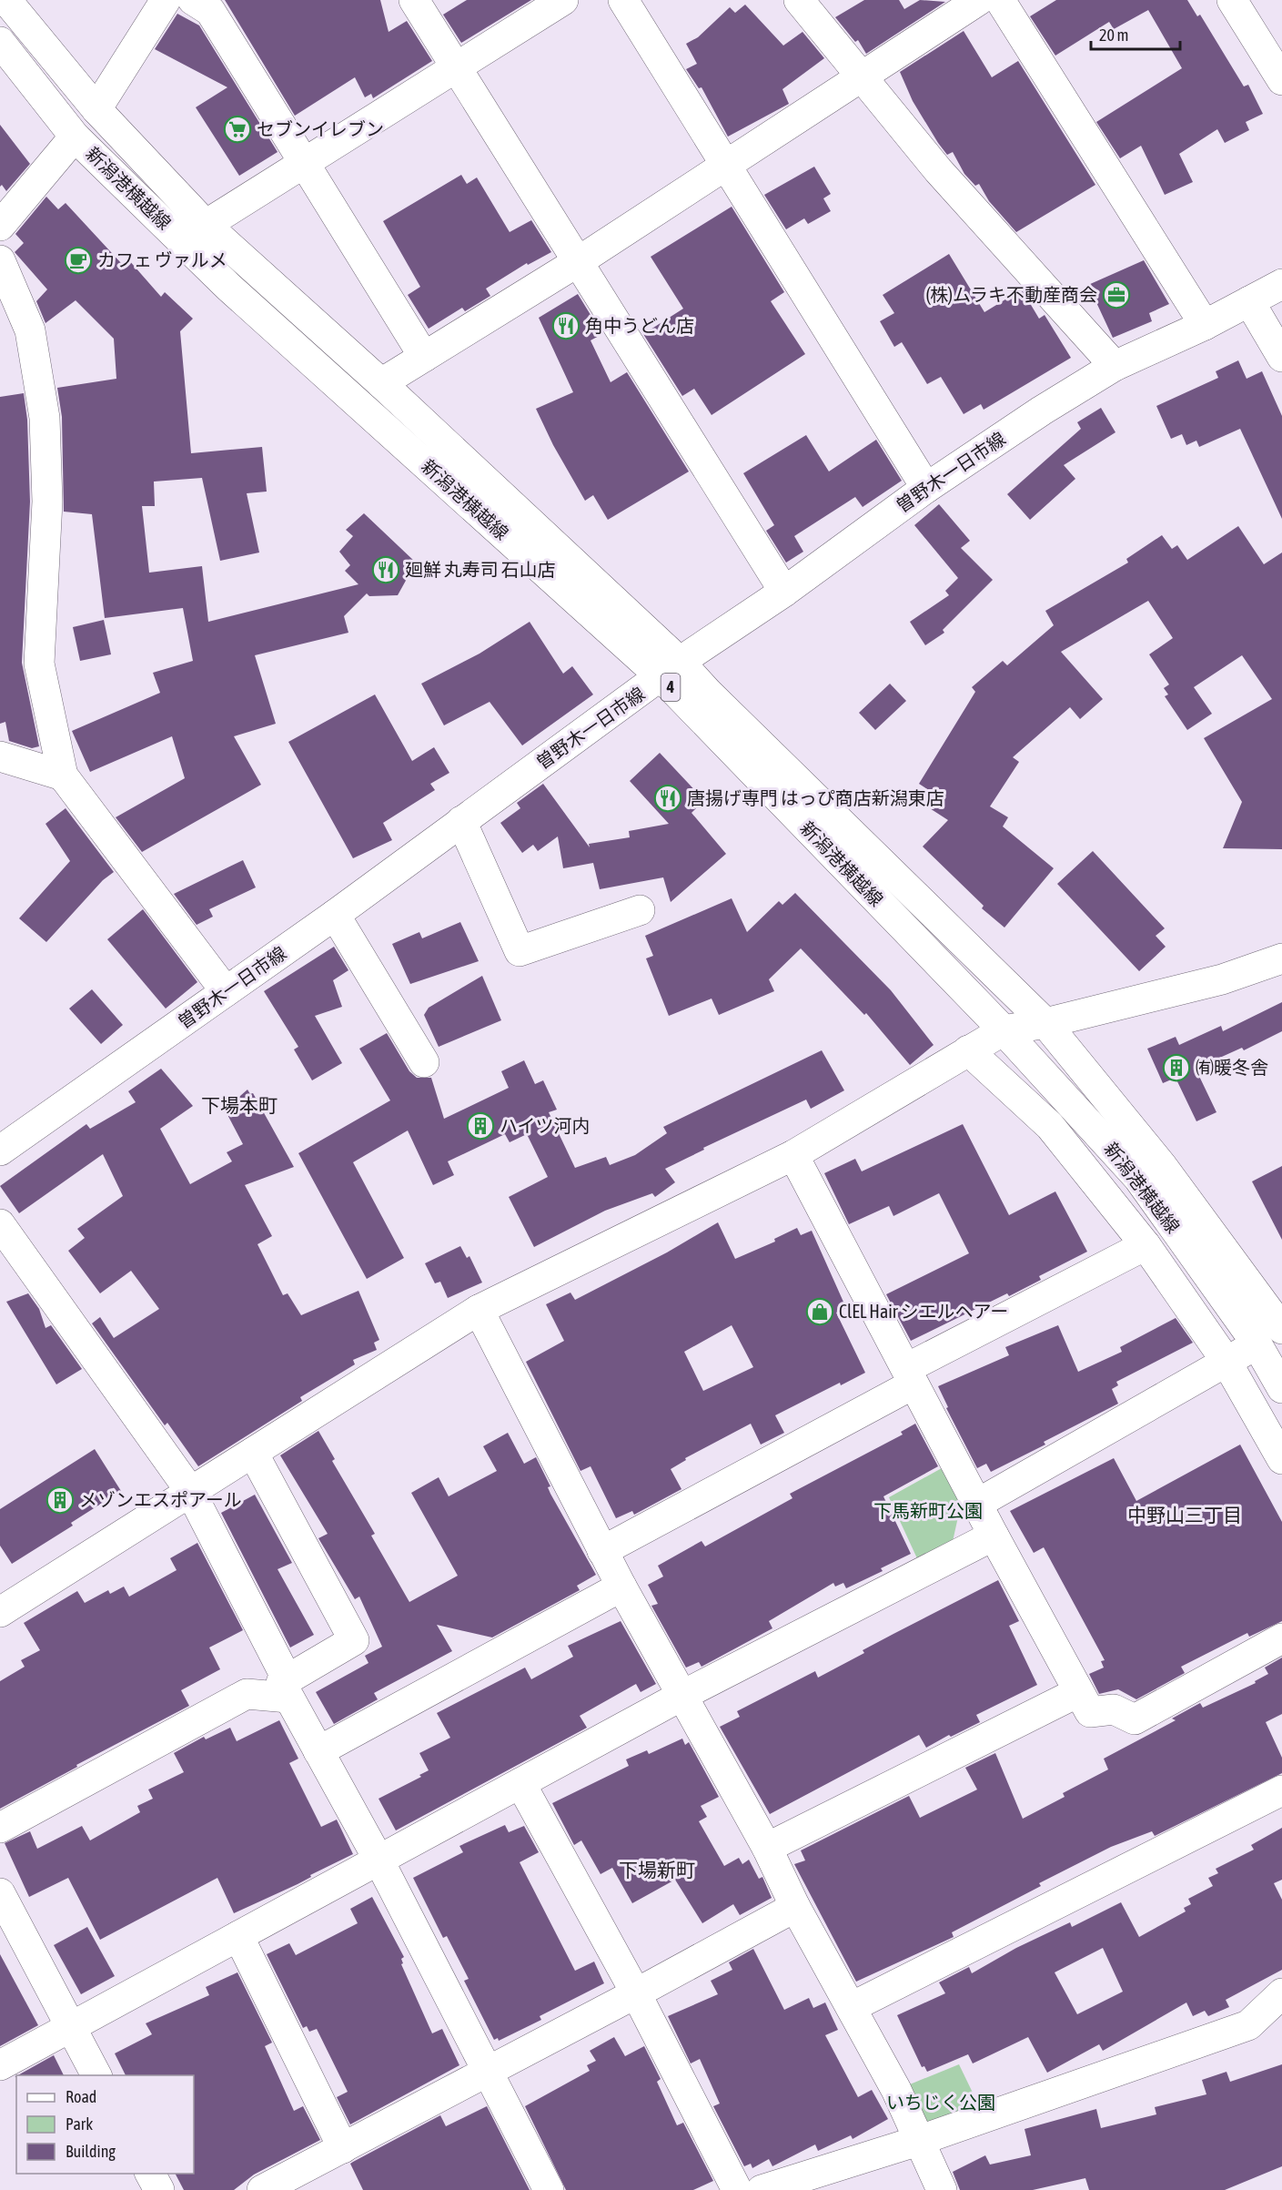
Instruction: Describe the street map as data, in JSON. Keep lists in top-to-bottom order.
{
  "streets": {
    "street": ["新潟港横越線", "曽野木一日市線", "4"]
  },
  "crossings": [
    ["新潟港横越線", "曽野木一日市線"]
  ],
  "districts": ["下場本町", "中野山三丁目", "下場新町"],
  "parks": ["下馬新町公園", "いちじく公園"],
  "places": {
    "supermarket": ["セブンイレブン"],
    "cafe": ["カフェ ヴァルメ"],
    "office": ["(株)ムラキ不動産商会"],
    "restaurant": ["角中うどん店", "廻鮮 丸寿司 石山店", "唐揚げ専門 はっぴ商店新潟東店"],
    "building": ["㈲暖冬舎", "ハイツ河内", "メゾンエスポアール"],
    "shop": ["ClEL Hair シエルヘアー"]
  },
  "legend": ["Road", "Park", "Building"],
  "scale_bar": "20 m"
}
